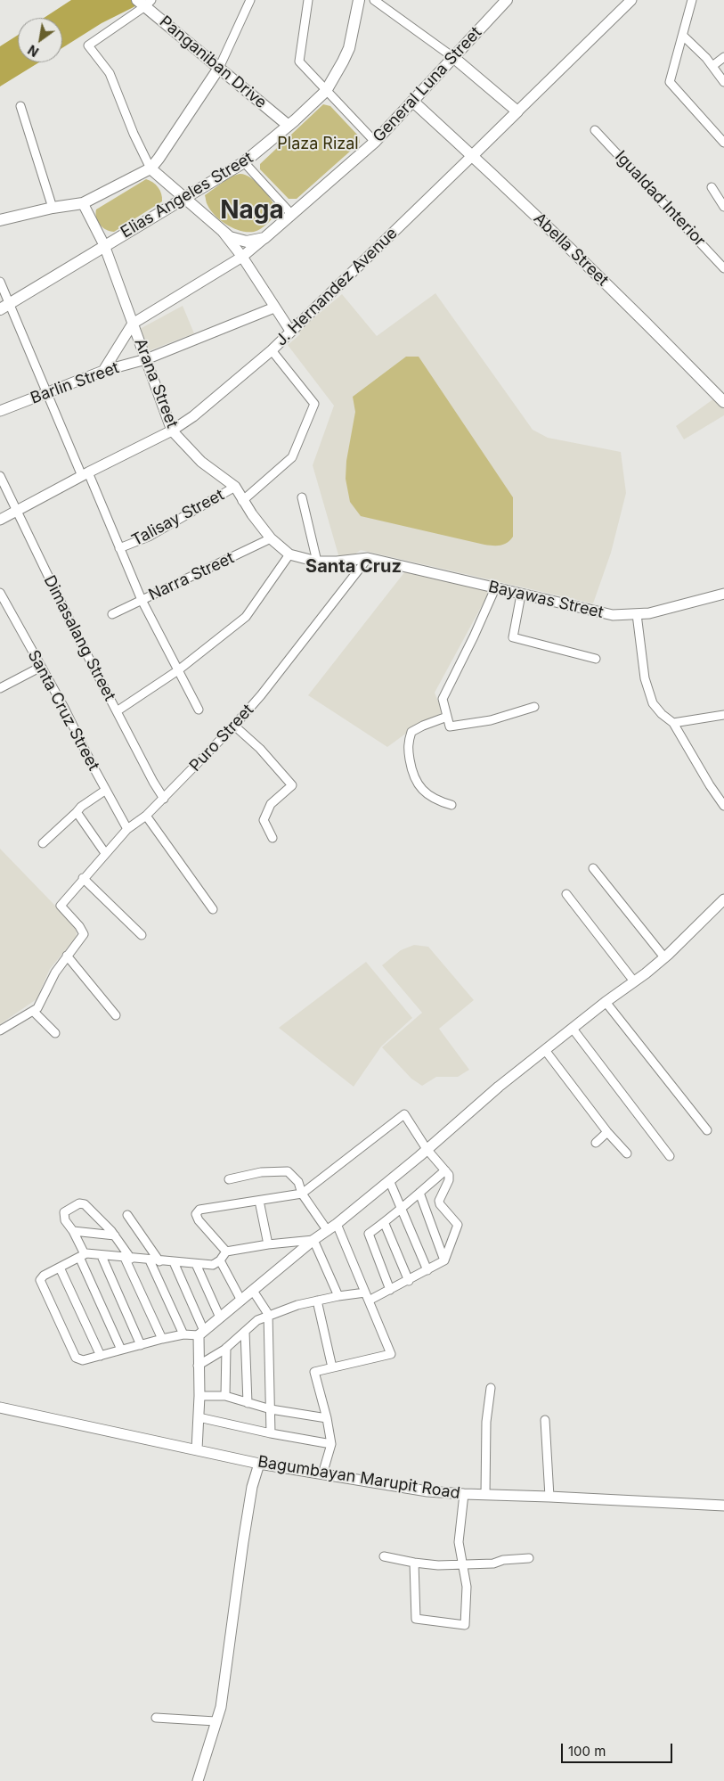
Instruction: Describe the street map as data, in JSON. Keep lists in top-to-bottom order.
{
  "streets": {
    "main road": [
      "Panganiban Drive",
      "General Luna Street",
      "Elias Angeles Street",
      "Abella Street",
      "J. Hernandez Avenue"
    ],
    "street": [
      "Igualdad Interior",
      "Barlin Street",
      "Arana Street",
      "Talisay Street",
      "Narra Street",
      "Bayawas Street",
      "Dimasalang Street",
      "Santa Cruz Street",
      "Puro Street",
      "Bagumbayan Marupit Road"
    ]
  },
  "crossings": [
    ["Panganiban Drive", "Elias Angeles Street"],
    ["General Luna Street", "Abella Street"],
    ["General Luna Street", "Barlin Street"],
    ["General Luna Street", "Arana Street"],
    ["Elias Angeles Street", "Arana Street"],
    ["Abella Street", "J. Hernandez Avenue"],
    ["J. Hernandez Avenue", "Arana Street"],
    ["J. Hernandez Avenue", "Dimasalang Street"],
    ["Barlin Street", "Arana Street"],
    ["Arana Street", "Talisay Street"],
    ["Arana Street", "Narra Street"],
    ["Arana Street", "Bayawas Street"],
    ["Arana Street", "Puro Street"],
    ["Bayawas Street", "Puro Street"],
    ["Dimasalang Street", "Puro Street"],
    ["Santa Cruz Street", "Puro Street"]
  ],
  "districts": ["Naga", "Santa Cruz"],
  "parks": ["Plaza Rizal"],
  "scale_bar": "100 m",
  "north": "bottom left"
}
